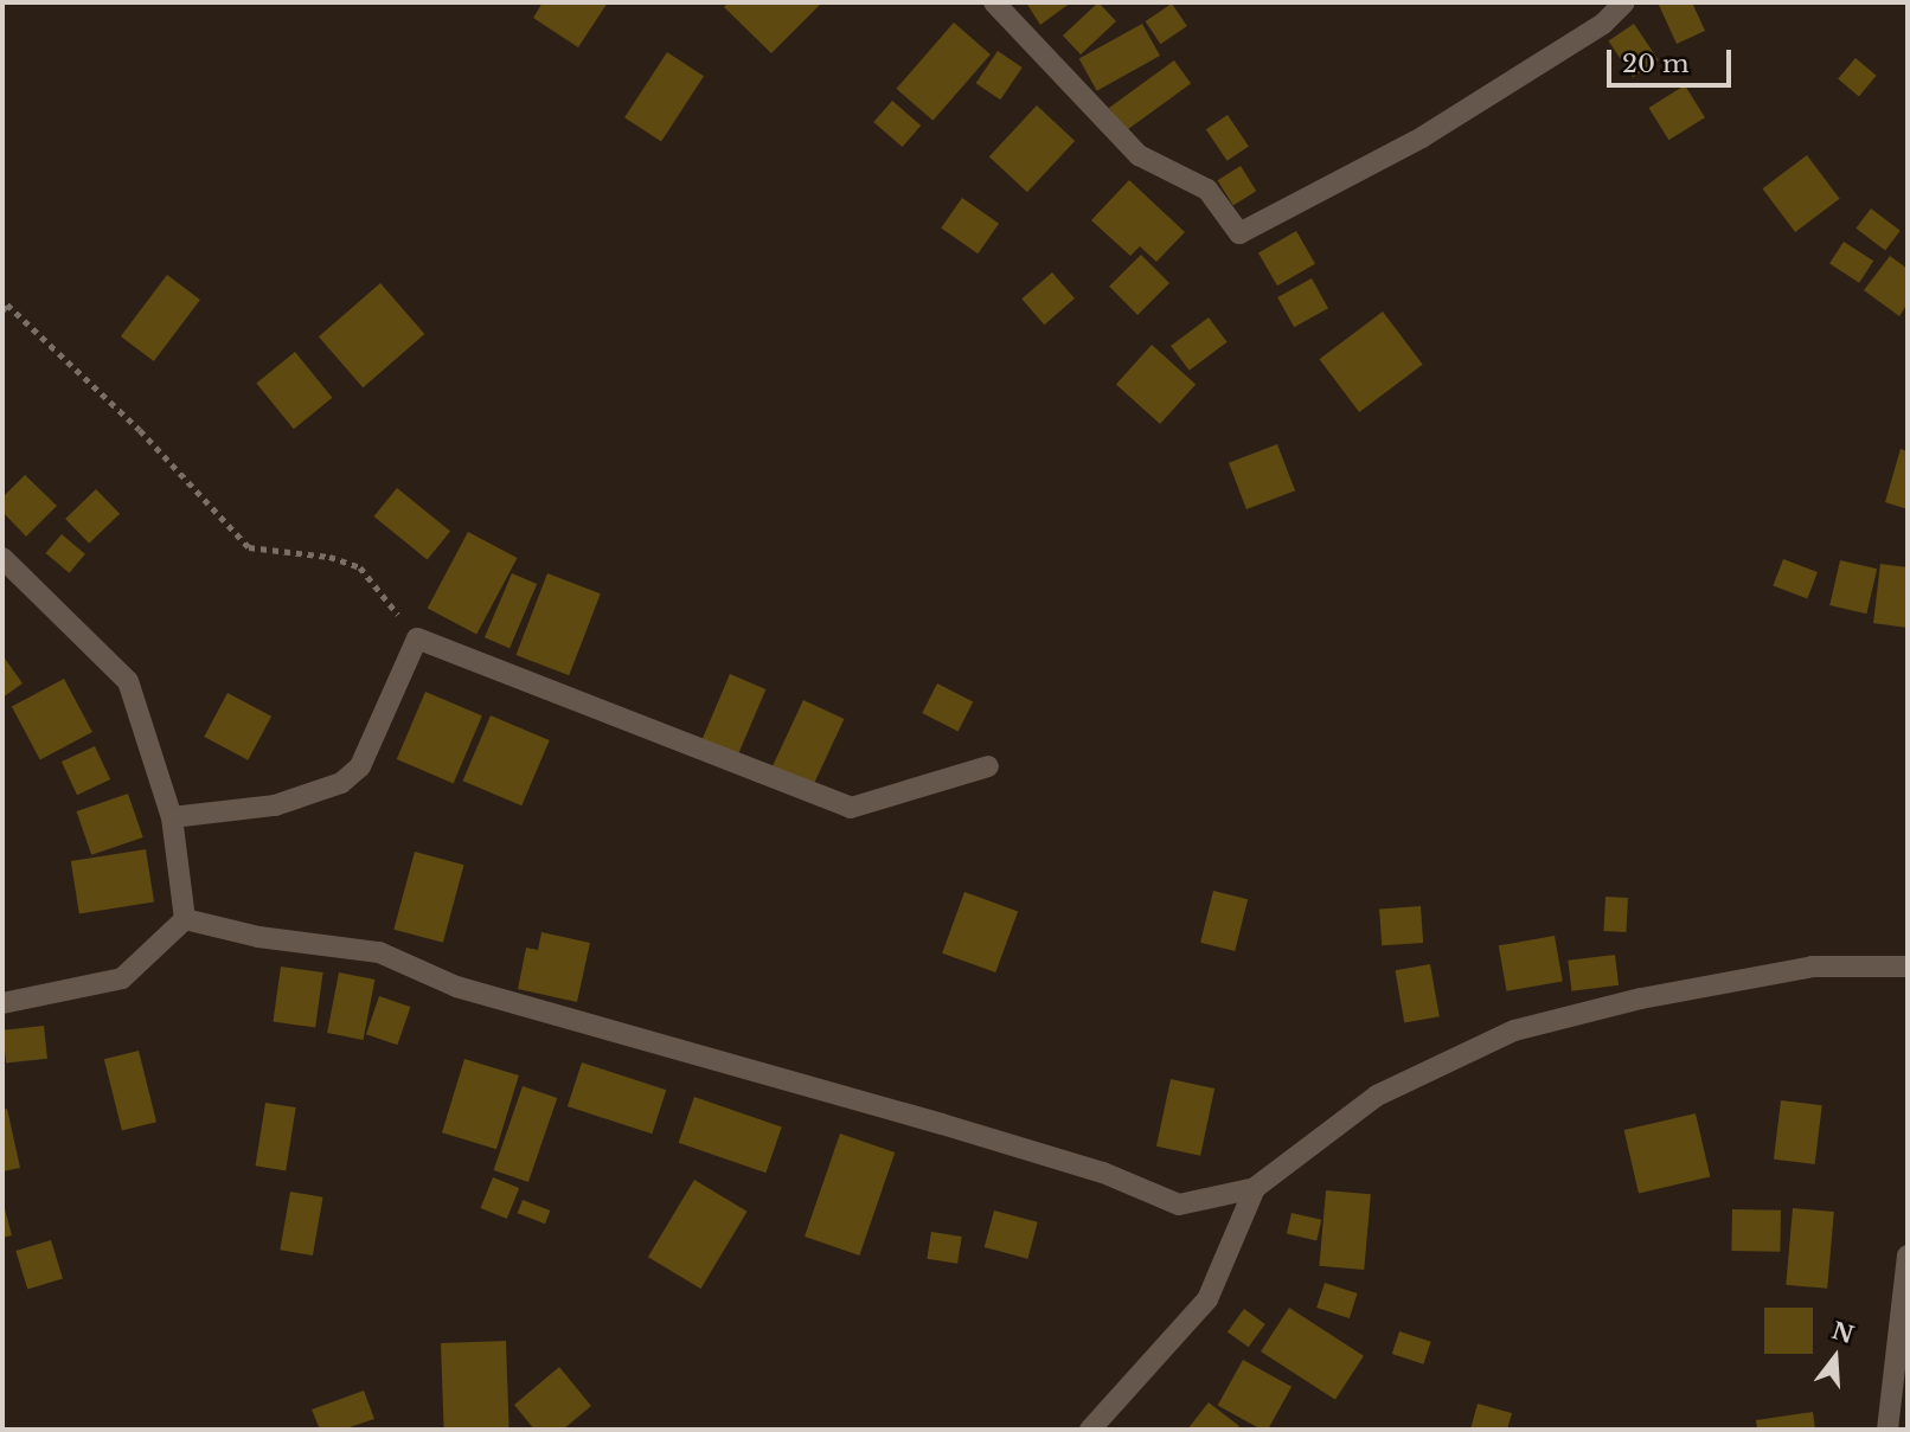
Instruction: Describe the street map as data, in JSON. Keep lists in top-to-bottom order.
{
  "scale_bar": "20 m",
  "north": "top"
}
